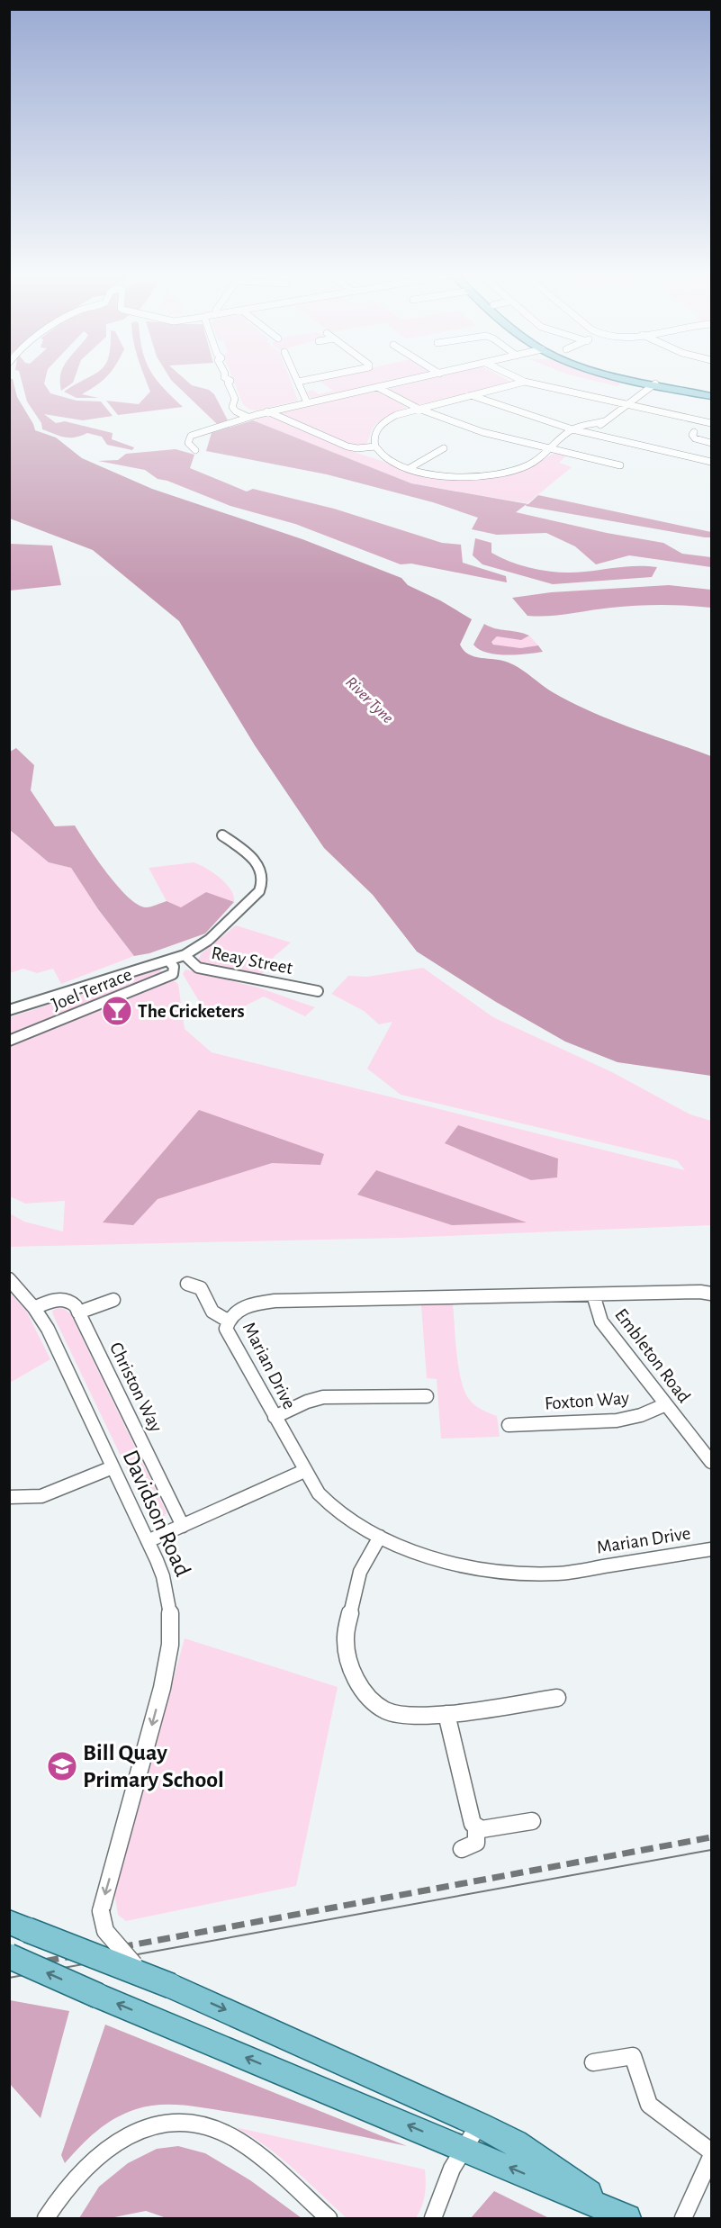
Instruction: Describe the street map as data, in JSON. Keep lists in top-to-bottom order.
{
  "streets": {
    "street": [
      "Reay Street",
      "Joel Terrace",
      "Embleton Road",
      "Marian Drive",
      "Christon Way",
      "Foxton Way",
      "Davidson Road"
    ]
  },
  "crossings": [
    ["Embleton Road", "Marian Drive"],
    ["Embleton Road", "Foxton Way"]
  ],
  "one_way": ["Davidson Road"],
  "water": ["River Tyne"],
  "places": {
    "bar": ["The Cricketers"],
    "school or university": ["Bill Quay Primary School"]
  }
}
